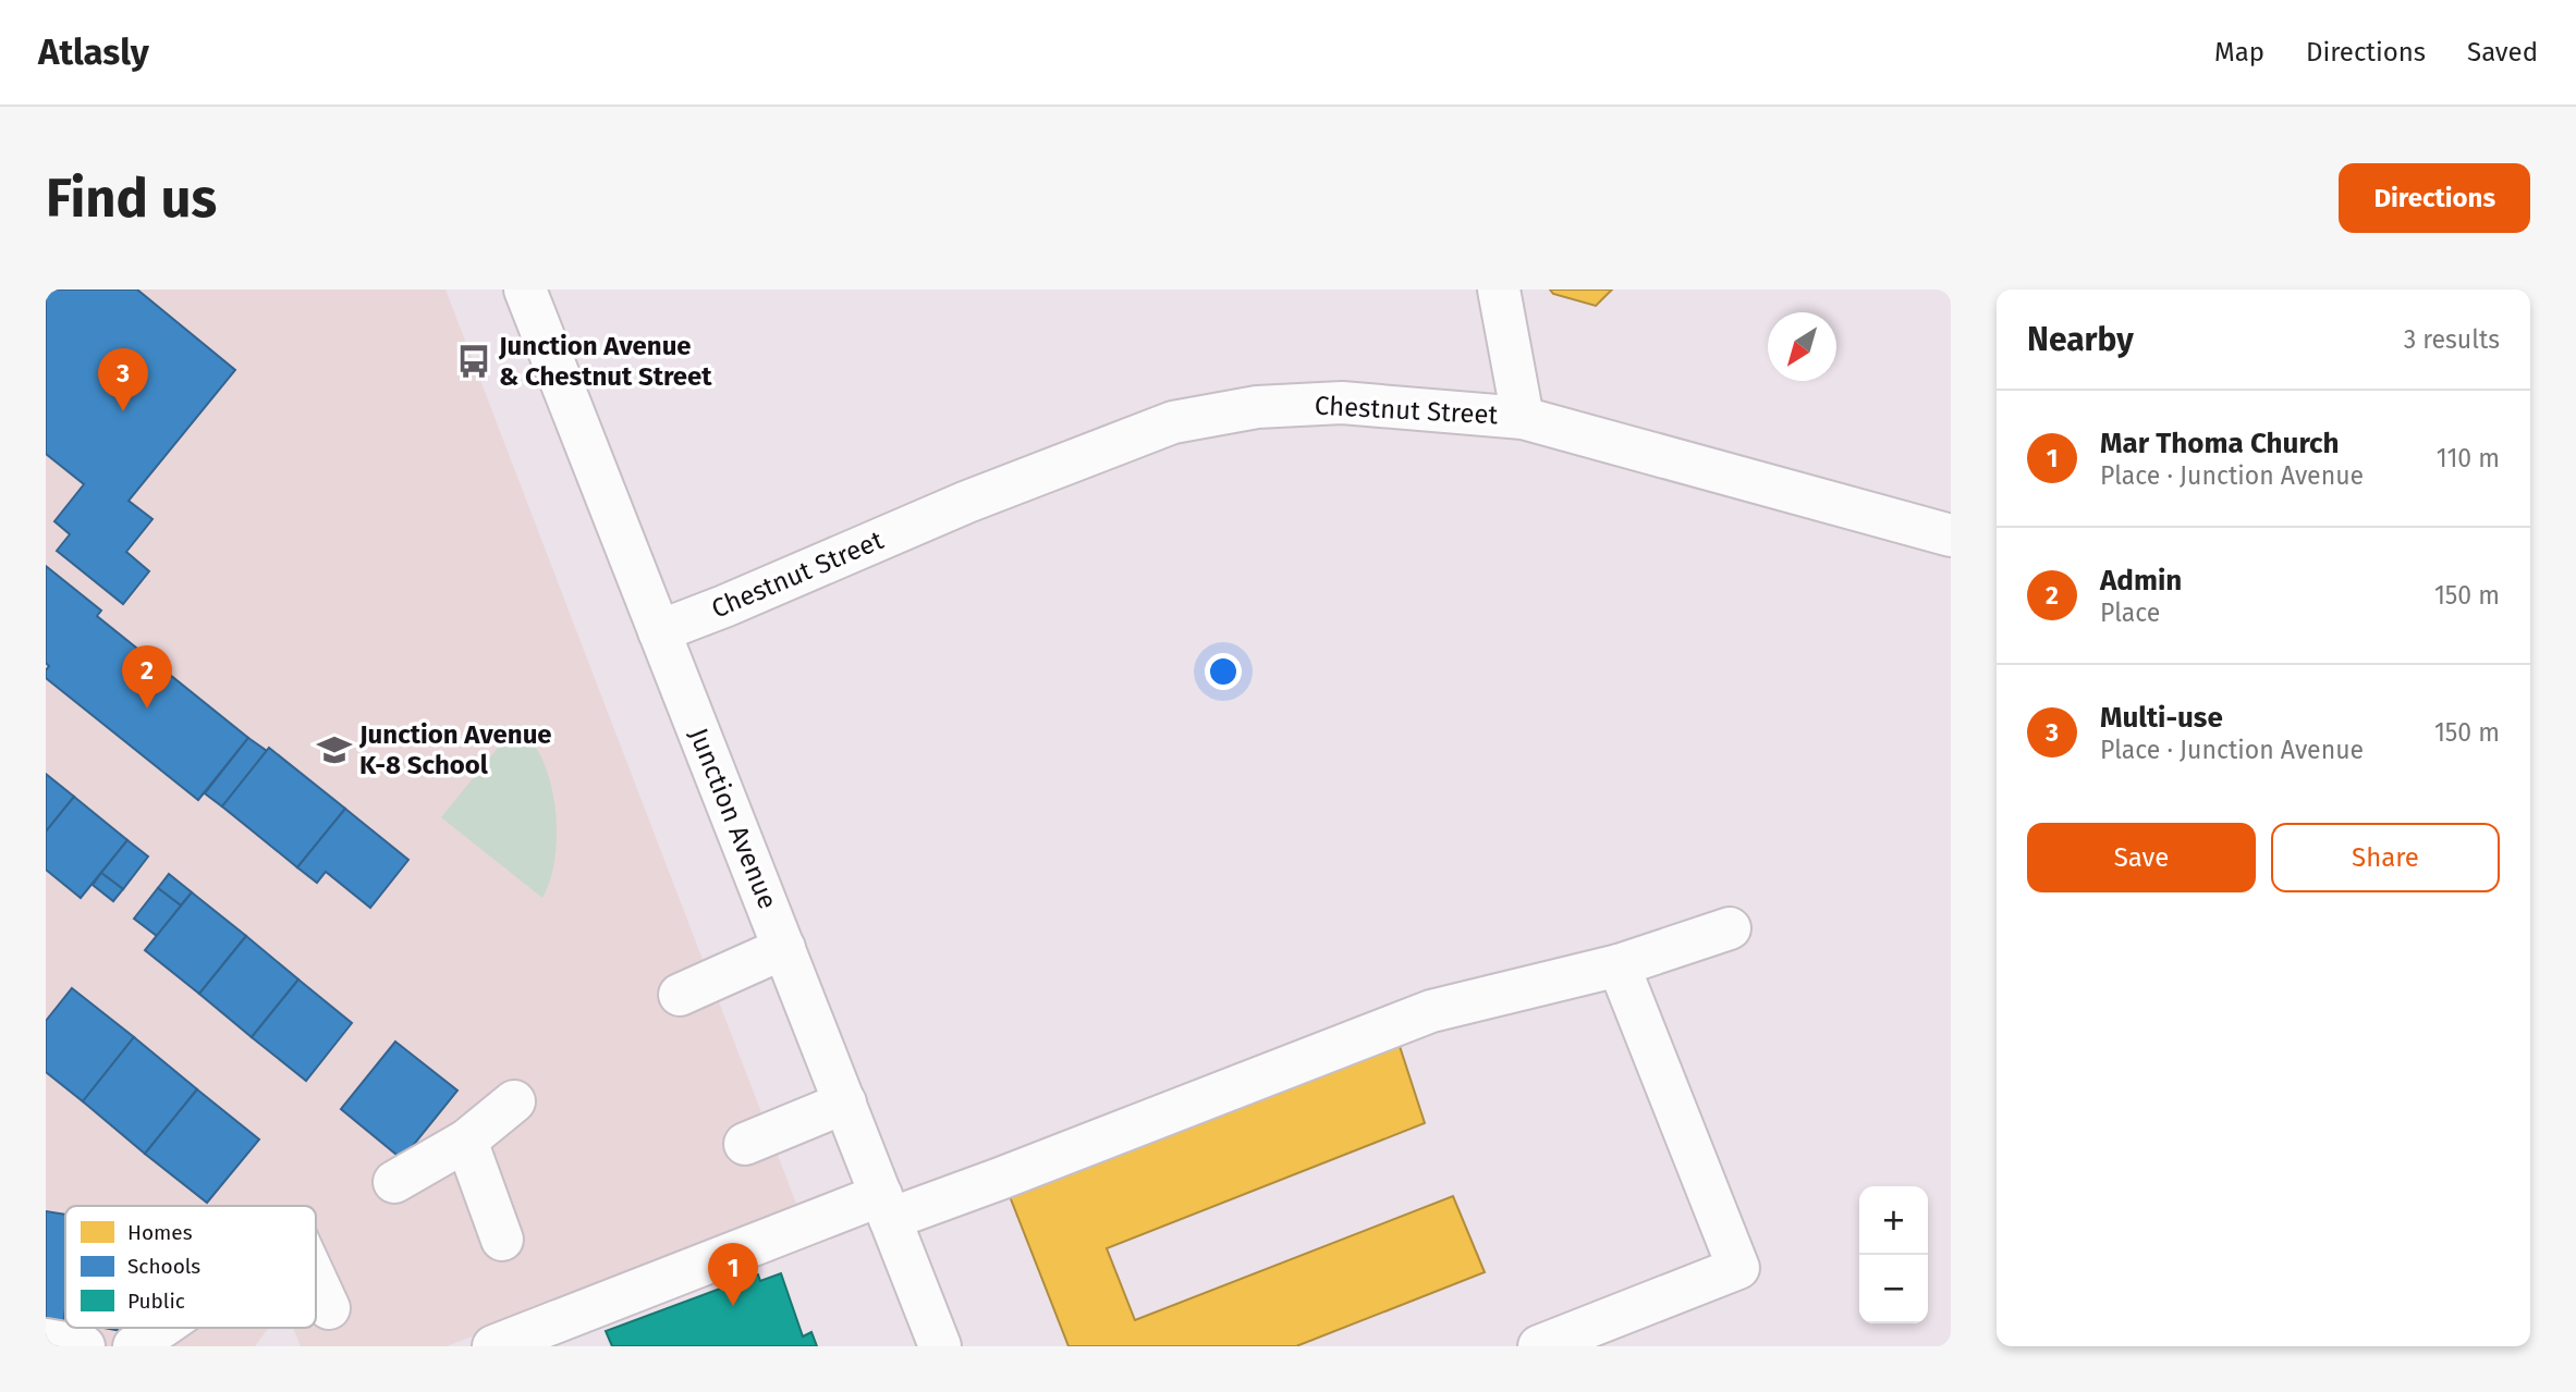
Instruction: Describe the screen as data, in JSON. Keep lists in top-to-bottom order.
{
  "streets": {
    "street": ["Chestnut Street", "Junction Avenue"]
  },
  "crossings": [
    ["Chestnut Street", "Junction Avenue"]
  ],
  "places": {
    "bus stop": ["Junction Avenue & Chestnut Street"],
    "school or university": ["Junction Avenue K-8 School"]
  },
  "legend": ["Homes", "Schools", "Public"],
  "north": "bottom left",
  "page": {
    "header": "Atlasly",
    "nav": ["Map", "Directions", "Saved"],
    "buttons": [
      "Directions",
      ["Save", "Share"]
    ],
    "title": "Find us",
    "heading": ["Nearby", "3 results"],
    "pins": ["3", "2", "1"],
    "list": [
      {
        "mark": "1",
        "name": "Mar Thoma Church",
        "note": "Place · Junction Avenue",
        "value": "110 m"
      },
      {
        "mark": "2",
        "name": "Admin",
        "note": "Place",
        "value": "150 m"
      },
      {
        "mark": "3",
        "name": "Multi-use",
        "note": "Place · Junction Avenue",
        "value": "150 m"
      }
    ],
    "map_buttons": ["+", "−"]
  }
}
